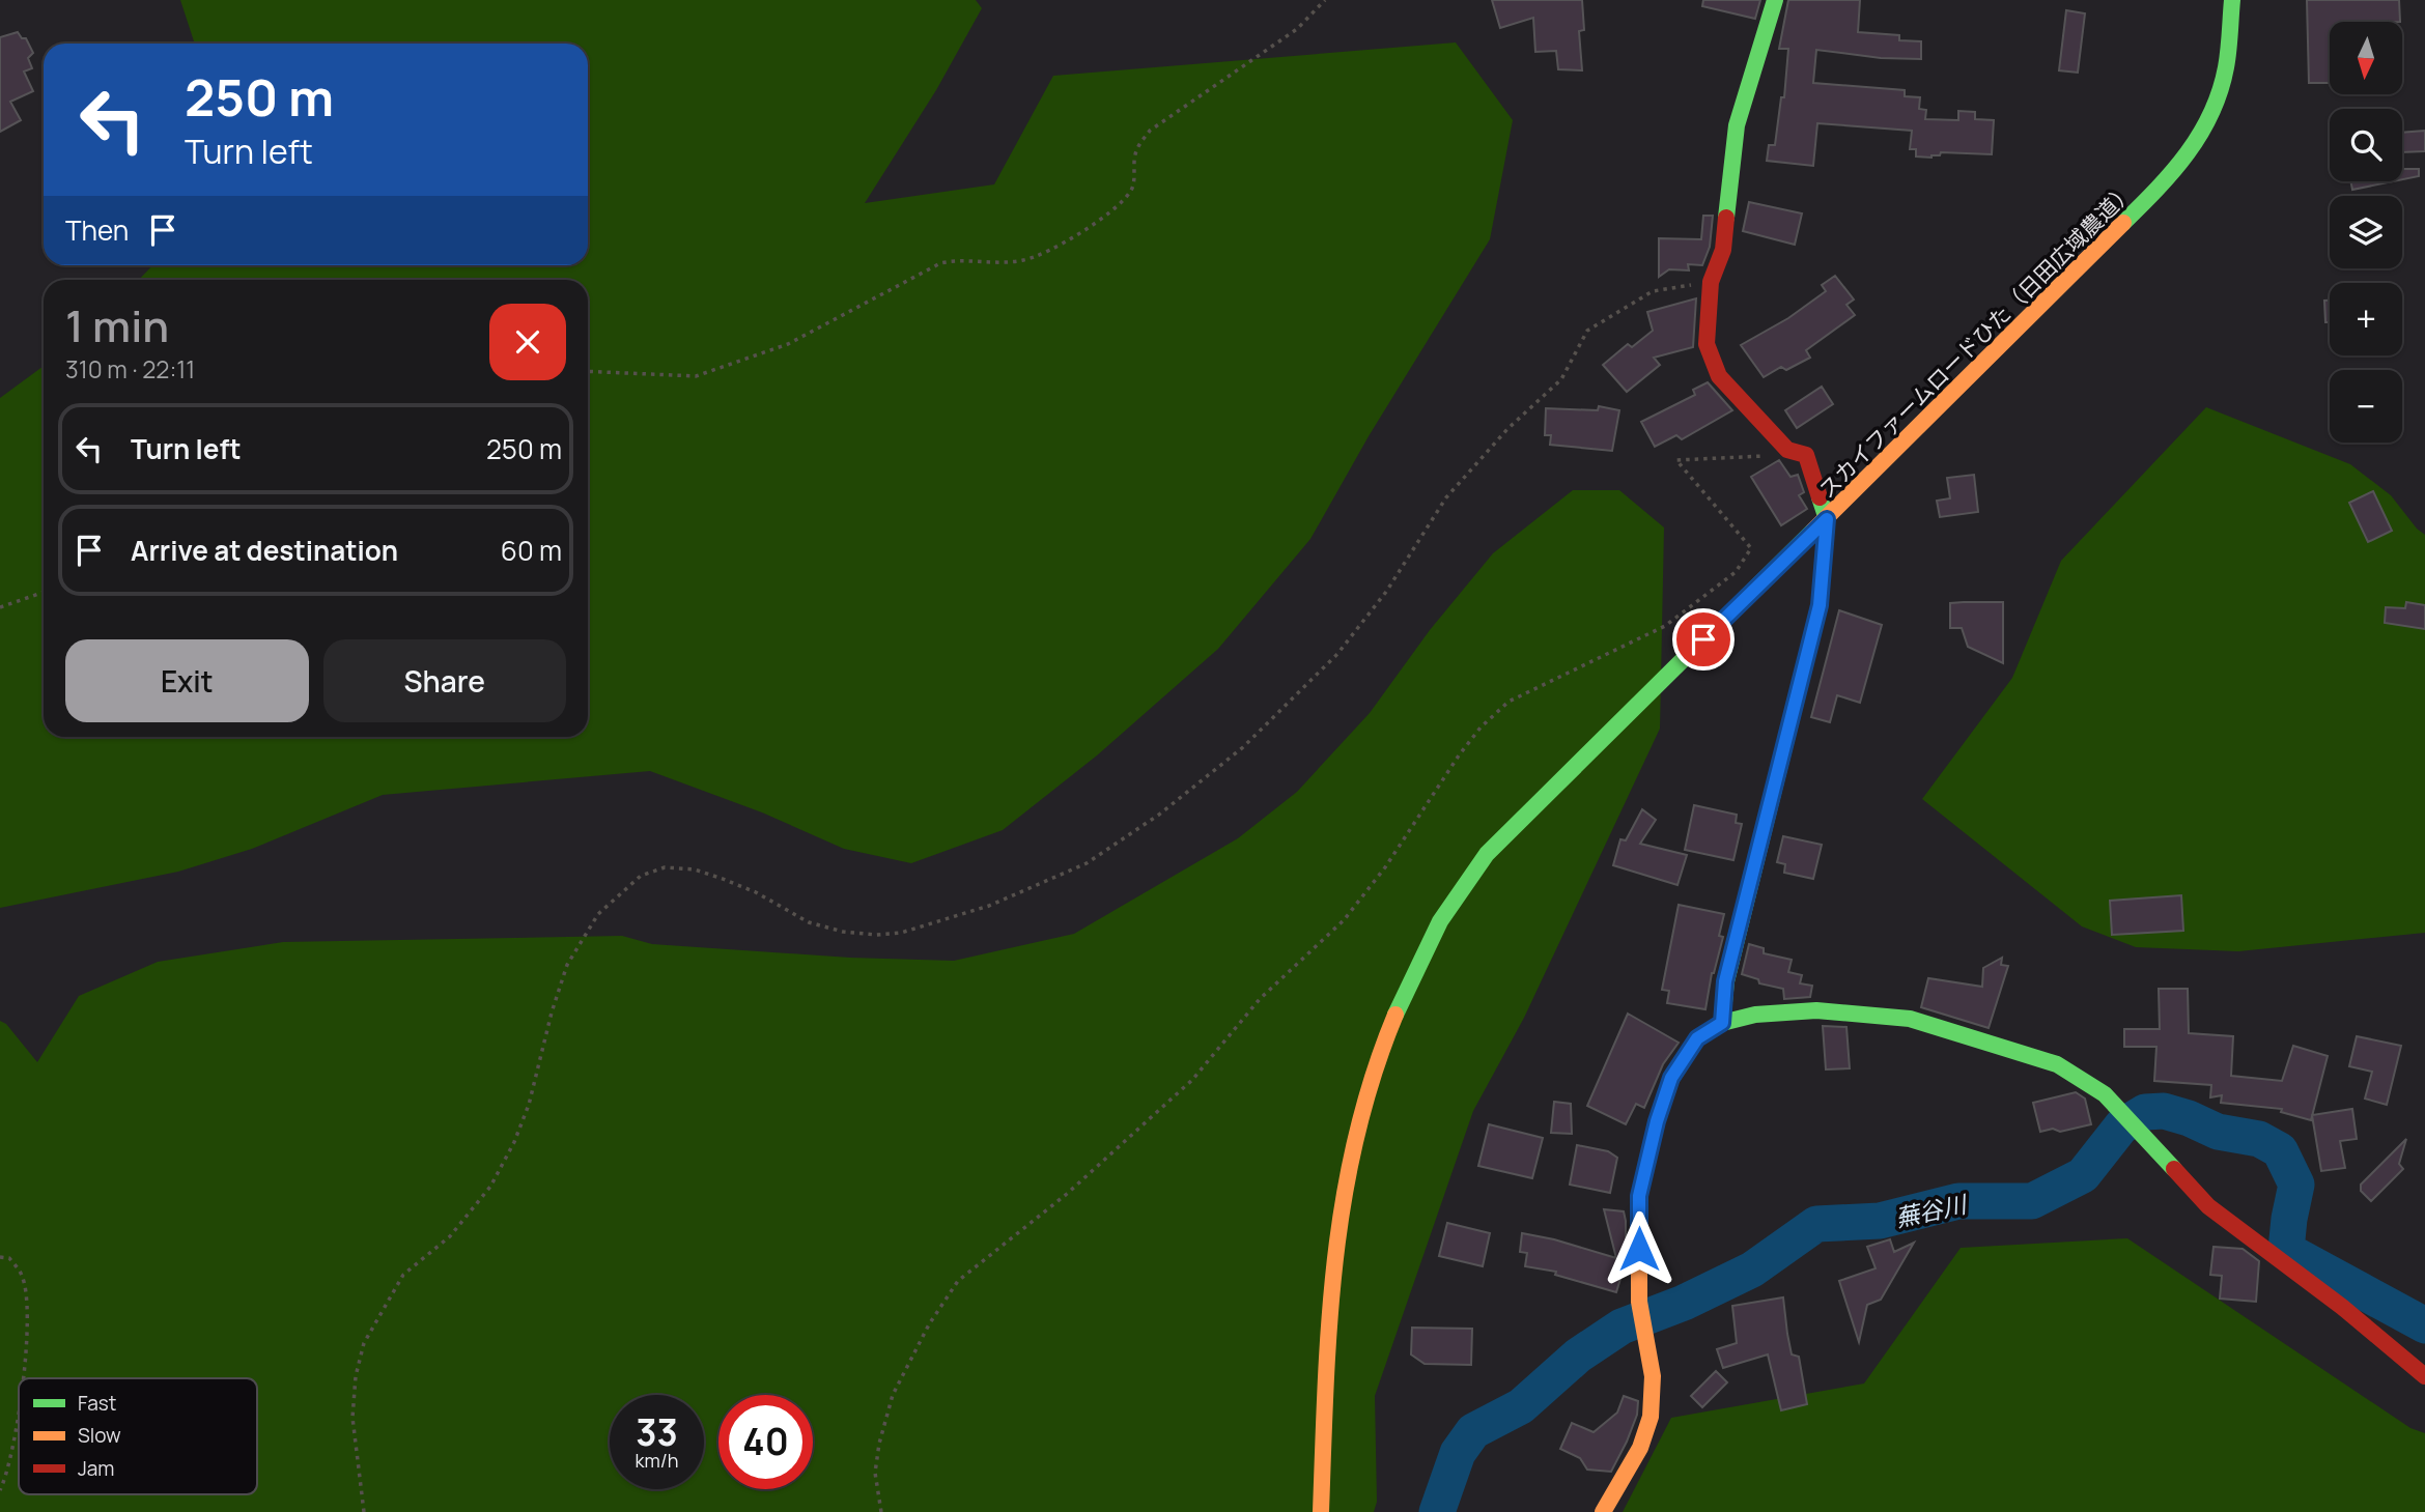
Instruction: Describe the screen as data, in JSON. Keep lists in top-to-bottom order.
{
  "streets": {
    "street": ["スカイファームロードひた（日田広域農道）"]
  },
  "water": ["蕪谷川"],
  "legend": ["Fast", "Slow", "Jam"],
  "north": "bottom",
  "page": {
    "map_buttons": ["+", "−"],
    "turn": ["250 m", "Turn left"],
    "then": "Then",
    "heading": ["1 min", "310 m · 22:11"],
    "list": [
      {
        "name": "Turn left",
        "value": "250 m"
      },
      {
        "name": "Arrive at destination",
        "value": "60 m"
      }
    ],
    "buttons": ["Exit", "Share"],
    "speed": "33 km/h",
    "limit": "40"
  }
}
